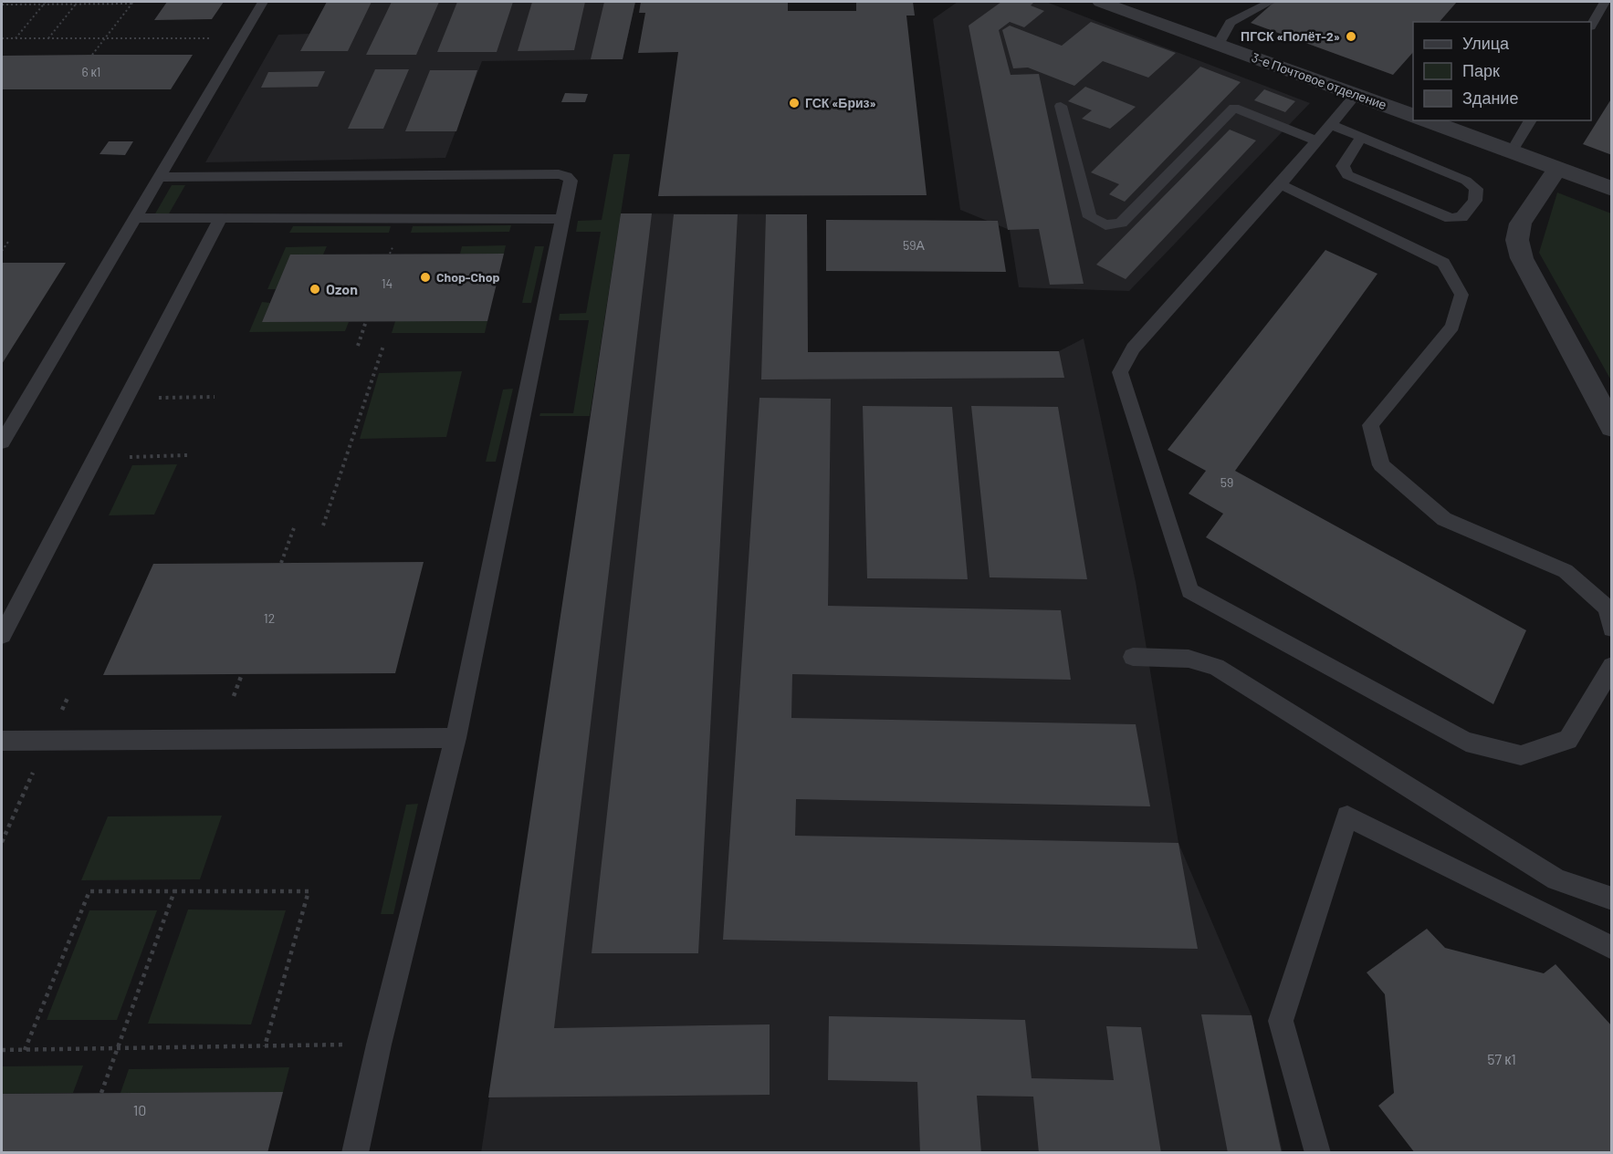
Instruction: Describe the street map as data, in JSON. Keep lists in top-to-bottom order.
{
  "streets": {
    "street": ["3-е Почтовое отделение"]
  },
  "places": [
    "ПГСК «Полёт-2»",
    "ГСК «Бриз»",
    "Chop-Chop",
    "Ozon"
  ],
  "house_numbers": [
    "6 к1",
    "59А",
    "14",
    "59",
    "12",
    "57 к1",
    "10"
  ],
  "legend": ["Улица", "Парк", "Здание"]
}
